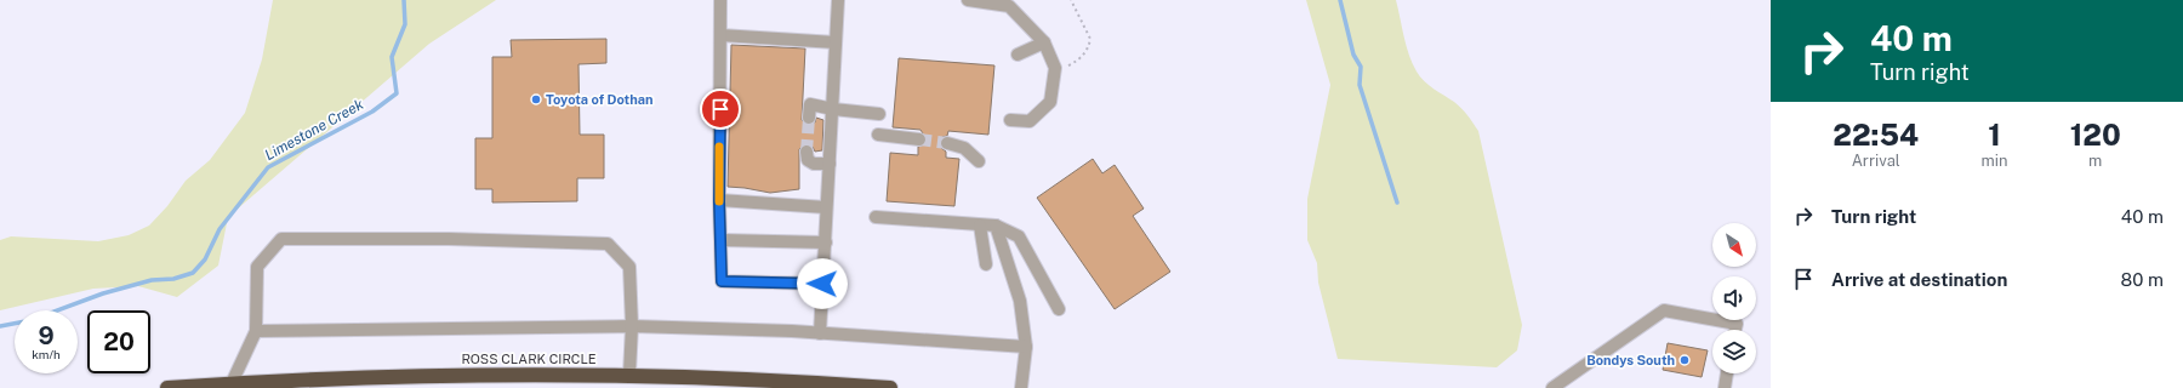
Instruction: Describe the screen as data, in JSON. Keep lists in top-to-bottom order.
{
  "streets": {
    "highway": ["ROSS CLARK CIRCLE"]
  },
  "water": ["Limestone Creek"],
  "places": ["Toyota of Dothan", "Bondys South"],
  "north": "bottom right",
  "page": {
    "turn": ["40 m", "Turn right"],
    "eta": [
      "22:54",
      "Arrival",
      "1",
      "min",
      "120",
      "m"
    ],
    "list": [
      {
        "name": "Turn right",
        "value": "40 m"
      },
      {
        "name": "Arrive at destination",
        "value": "80 m"
      }
    ],
    "speed": "9 km/h",
    "limit": "20"
  }
}
